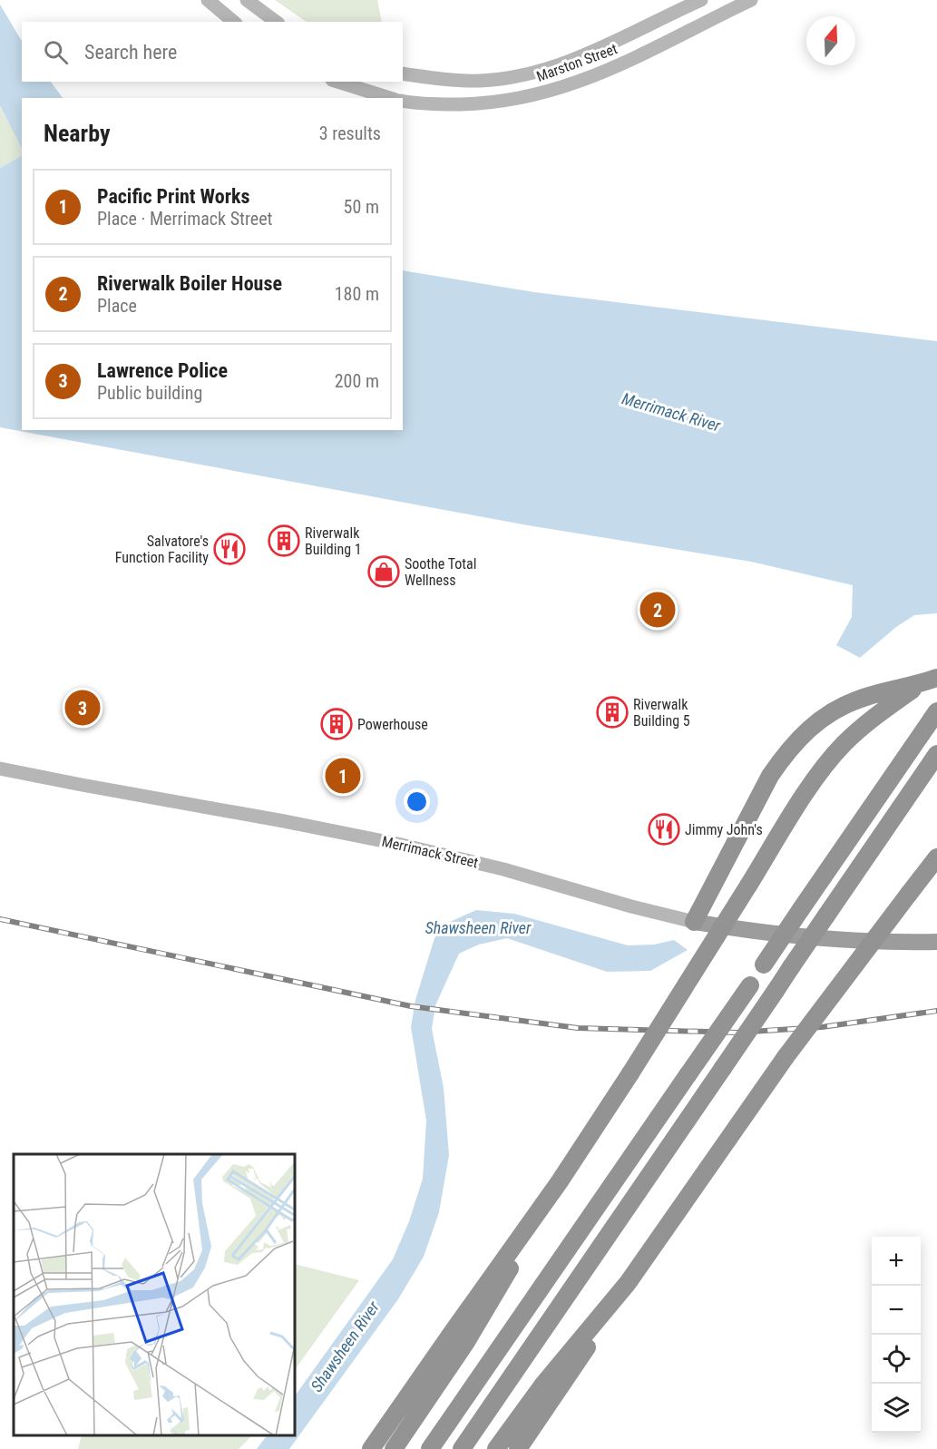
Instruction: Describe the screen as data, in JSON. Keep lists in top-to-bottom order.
{
  "streets": {
    "highway": ["Merrimack Street"],
    "main road": ["Marston Street"]
  },
  "water": ["Merrimack River", "Shawsheen River"],
  "places": {
    "building": ["Riverwalk Building 1", "Riverwalk Building 5", "Powerhouse"],
    "restaurant": ["Salvatore's Function Facility", "Jimmy John's"],
    "shop": ["Soothe Total Wellness"]
  },
  "north": "top",
  "page": {
    "search": "Search here",
    "heading": ["Nearby", "3 results"],
    "list": [
      {
        "mark": "1",
        "name": "Pacific Print Works",
        "note": "Place · Merrimack Street",
        "value": "50 m"
      },
      {
        "mark": "2",
        "name": "Riverwalk Boiler House",
        "note": "Place",
        "value": "180 m"
      },
      {
        "mark": "3",
        "name": "Lawrence Police",
        "note": "Public building",
        "value": "200 m"
      }
    ],
    "pins": ["2", "3", "1"],
    "map_buttons": ["+", "−"]
  }
}
